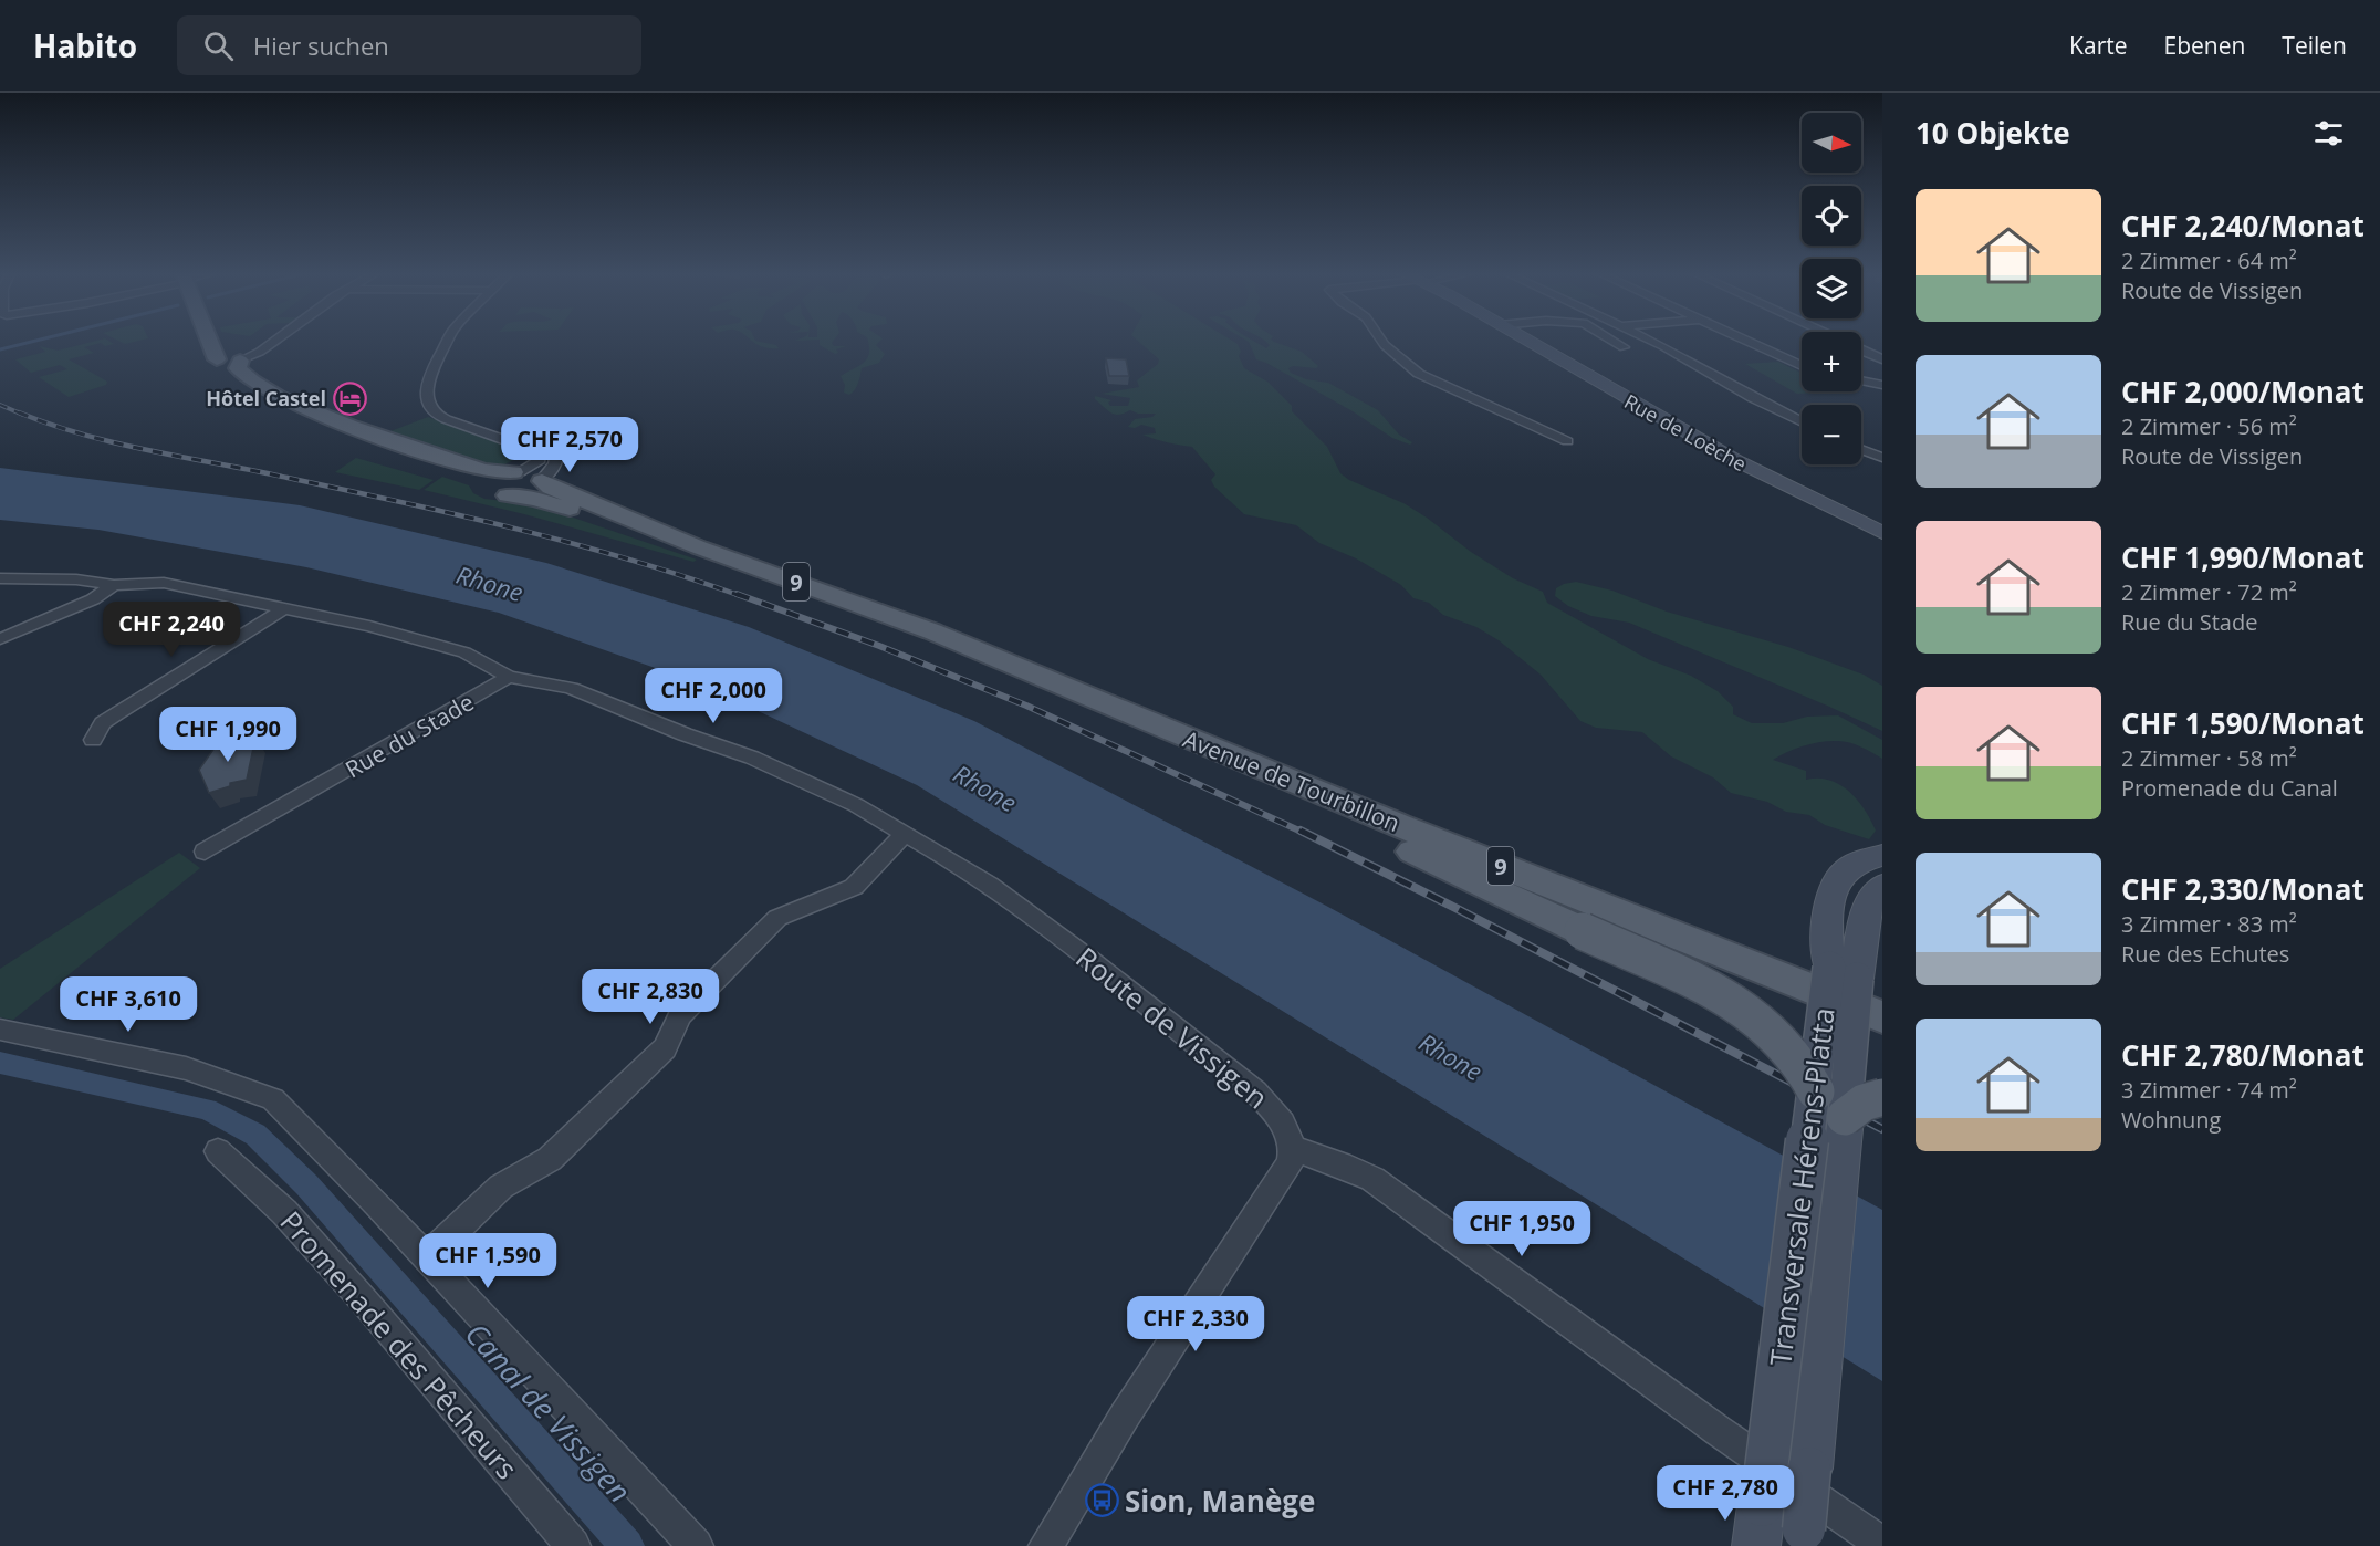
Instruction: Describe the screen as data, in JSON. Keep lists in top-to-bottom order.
{
  "streets": {
    "main road": [
      "Rue de Loèche",
      "9",
      "Avenue de Tourbillon",
      "Transversale Hérens-Platta"
    ],
    "street": ["Rue du Stade", "Route de Vissigen", "Promenade des Pêcheurs"]
  },
  "crossings": [
    ["Rue du Stade", "Route de Vissigen"]
  ],
  "water": ["Rhone", "Canal de Vissigen"],
  "places": {
    "hotel": ["Hôtel Castel"],
    "bus stop": ["Sion, Manège"]
  },
  "north": "right",
  "page": {
    "header": "Habito",
    "search": "Hier suchen",
    "nav": ["Karte", "Ebenen", "Teilen"],
    "heading": "10 Objekte",
    "map_buttons": ["+", "−"],
    "list": [
      {
        "name": "CHF 2,240/Monat",
        "note": "2 Zimmer · 64 m² · Route de Vissigen"
      },
      {
        "name": "CHF 2,000/Monat",
        "note": "2 Zimmer · 56 m² · Route de Vissigen"
      },
      {
        "name": "CHF 1,990/Monat",
        "note": "2 Zimmer · 72 m² · Rue du Stade"
      },
      {
        "name": "CHF 1,590/Monat",
        "note": "2 Zimmer · 58 m² · Promenade du Canal"
      },
      {
        "name": "CHF 2,330/Monat",
        "note": "3 Zimmer · 83 m² · Rue des Echutes"
      },
      {
        "name": "CHF 2,780/Monat",
        "note": "3 Zimmer · 74 m² · Wohnung"
      }
    ],
    "price": [
      "CHF 2,570",
      "CHF 2,240",
      "CHF 2,000",
      "CHF 1,990",
      "CHF 2,830",
      "CHF 3,610",
      "CHF 1,950",
      "CHF 1,590",
      "CHF 2,330",
      "CHF 2,780"
    ]
  }
}
